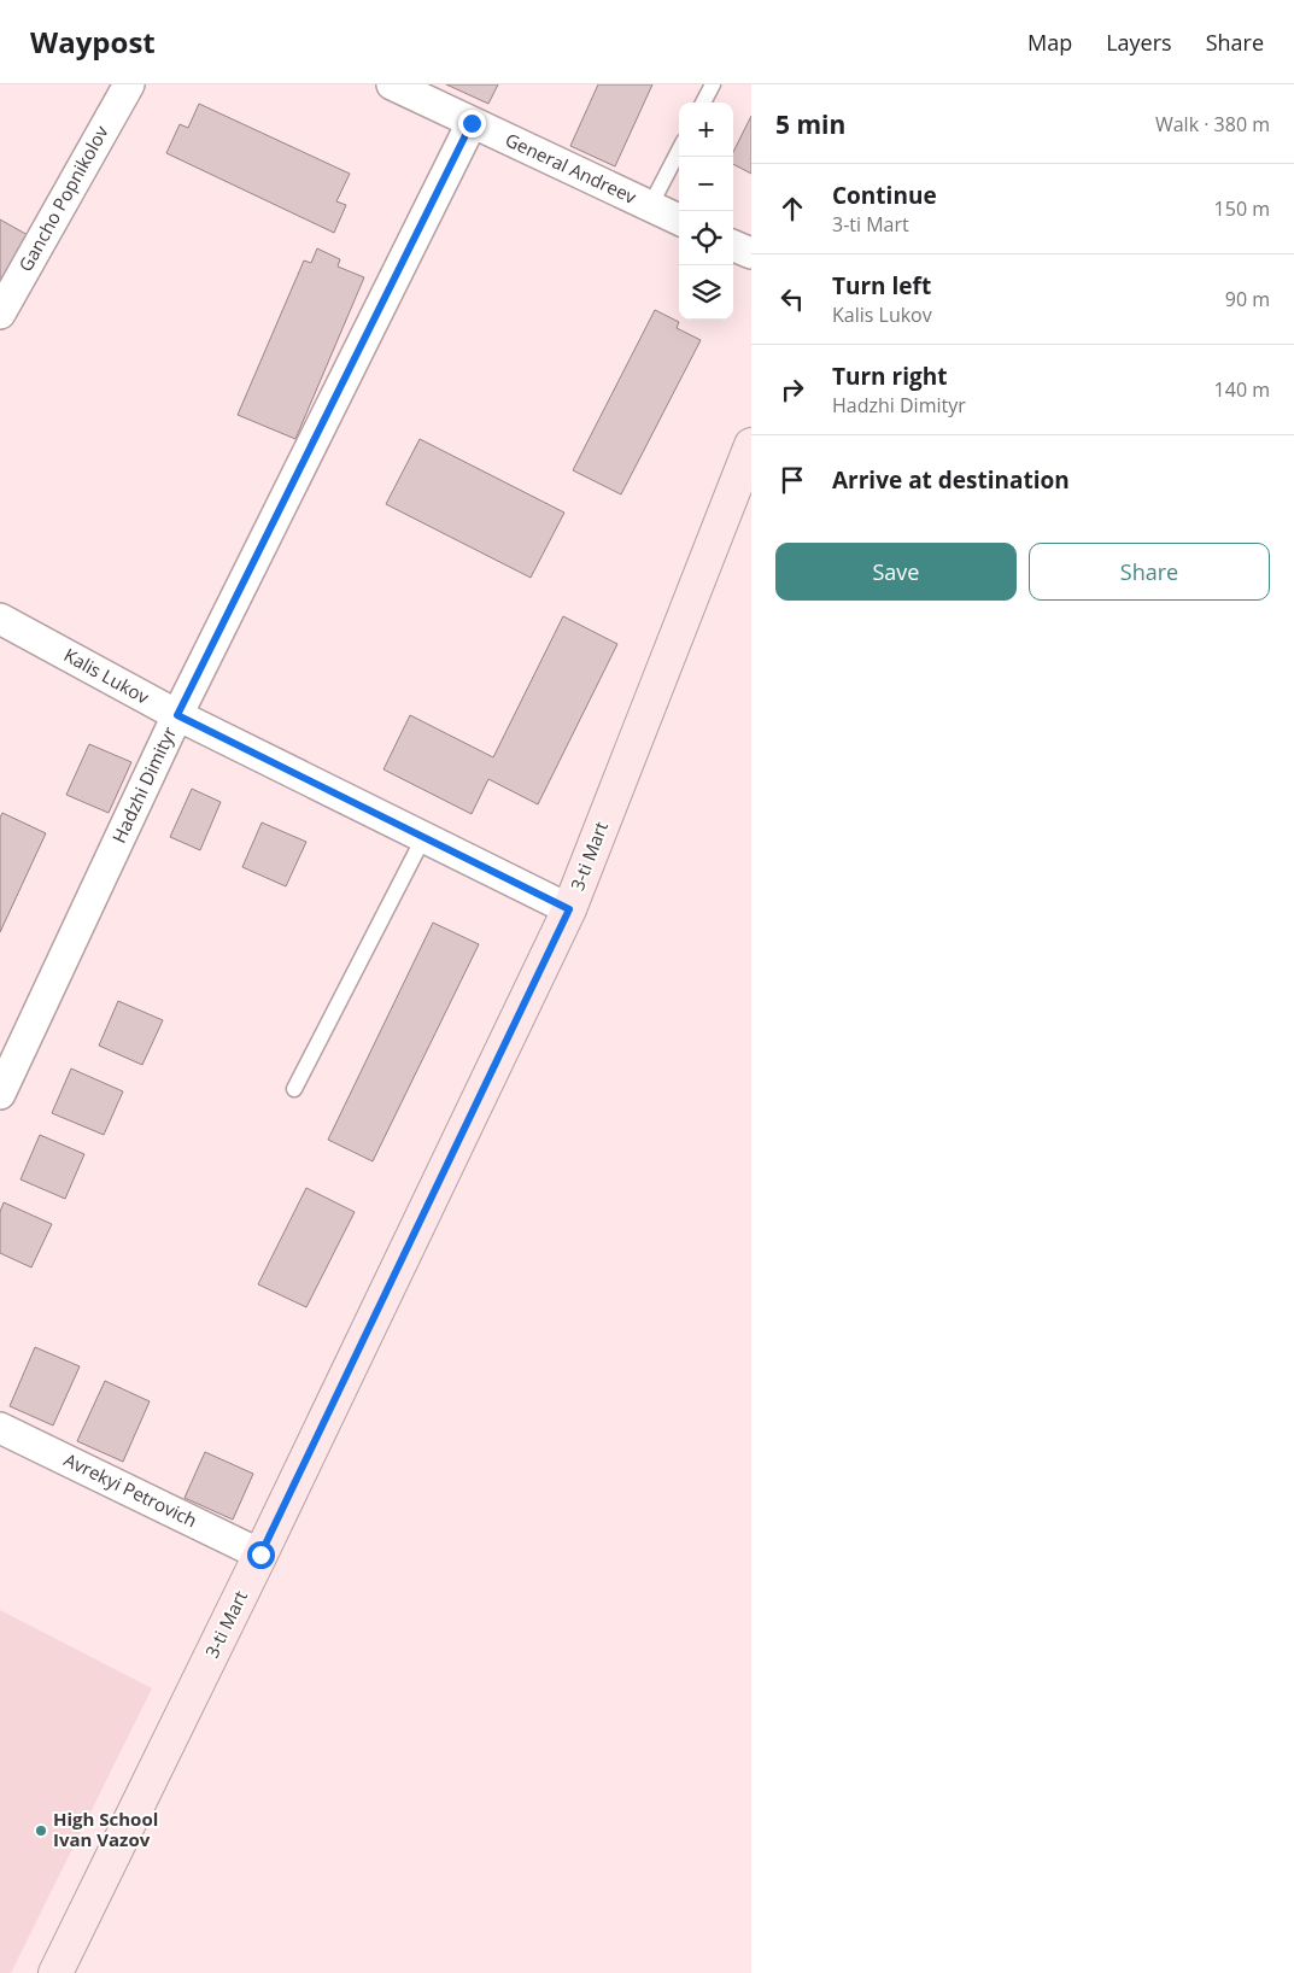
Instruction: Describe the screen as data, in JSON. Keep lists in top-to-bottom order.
{
  "streets": {
    "street": [
      "General Andreev",
      "Gancho Popnikolov",
      "Kalis Lukov",
      "Hadzhi Dimityr",
      "3-ti Mart",
      "Avrekyi Petrovich"
    ]
  },
  "crossings": [
    ["General Andreev", "Hadzhi Dimityr"],
    ["Kalis Lukov", "Hadzhi Dimityr"],
    ["Kalis Lukov", "3-ti Mart"],
    ["3-ti Mart", "Avrekyi Petrovich"]
  ],
  "places": ["High School Ivan Vazov"],
  "page": {
    "header": "Waypost",
    "nav": ["Map", "Layers", "Share"],
    "heading": ["5 min", "Walk · 380 m"],
    "map_buttons": ["+", "−"],
    "list": [
      ["Continue", "3-ti Mart", "150 m"],
      ["Turn left", "Kalis Lukov", "90 m"],
      ["Turn right", "Hadzhi Dimityr", "140 m"],
      "Arrive at destination"
    ],
    "buttons": ["Save", "Share"]
  }
}
